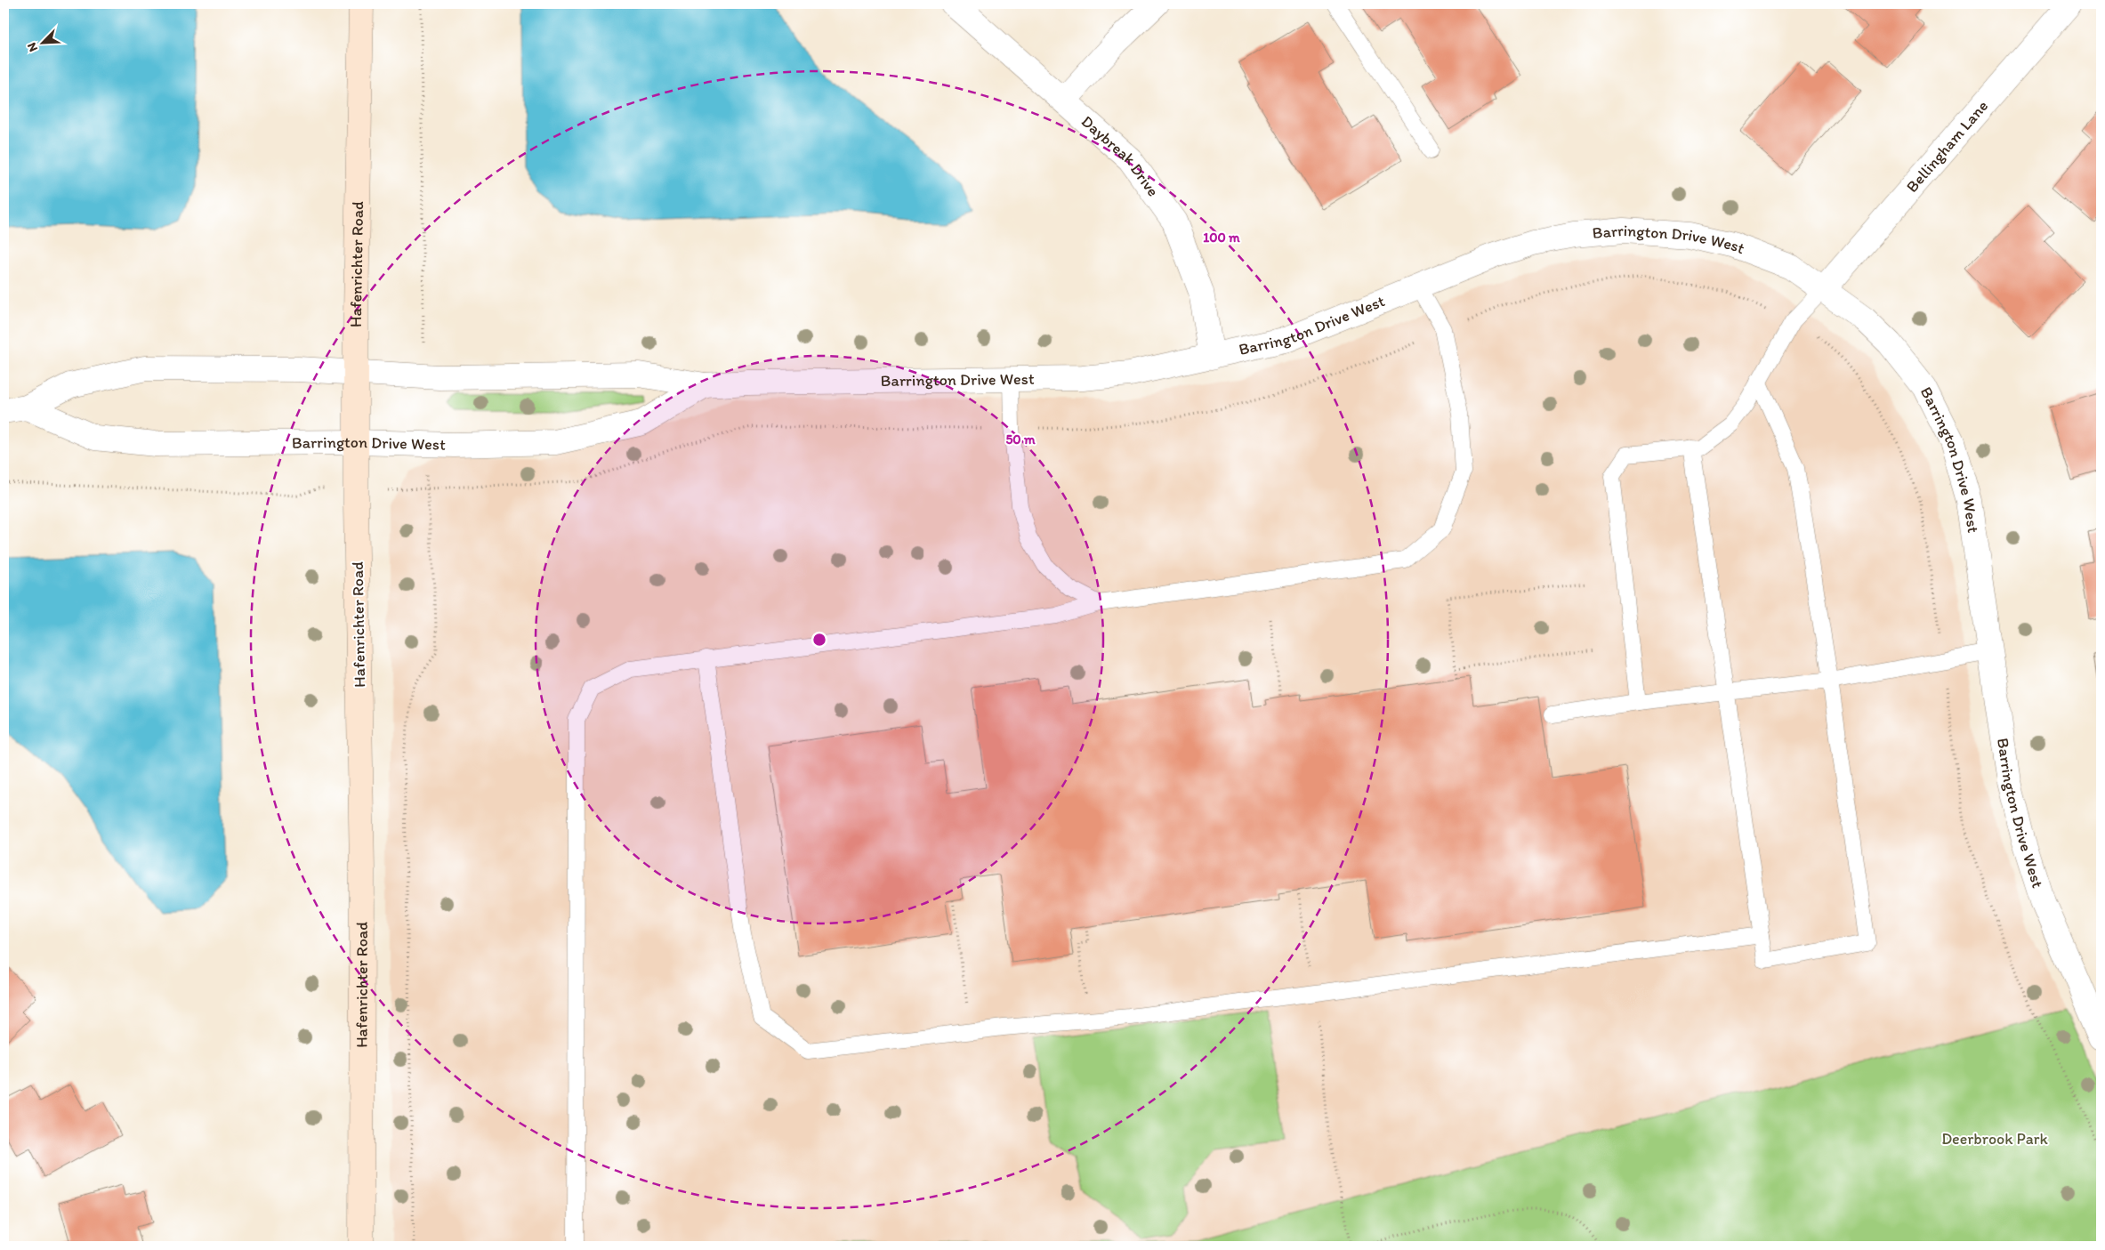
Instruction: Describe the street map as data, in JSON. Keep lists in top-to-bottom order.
{
  "streets": {
    "street": [
      "Bellingham Lane",
      "Daybreak Drive",
      "Barrington Drive West",
      "Hafenrichter Road"
    ]
  },
  "crossings": [
    ["Bellingham Lane", "Barrington Drive West"],
    ["Daybreak Drive", "Barrington Drive West"],
    ["Barrington Drive West", "Hafenrichter Road"]
  ],
  "parks": ["Deerbrook Park"],
  "north": "bottom left",
  "rings": ["100 m", "50 m"]
}
